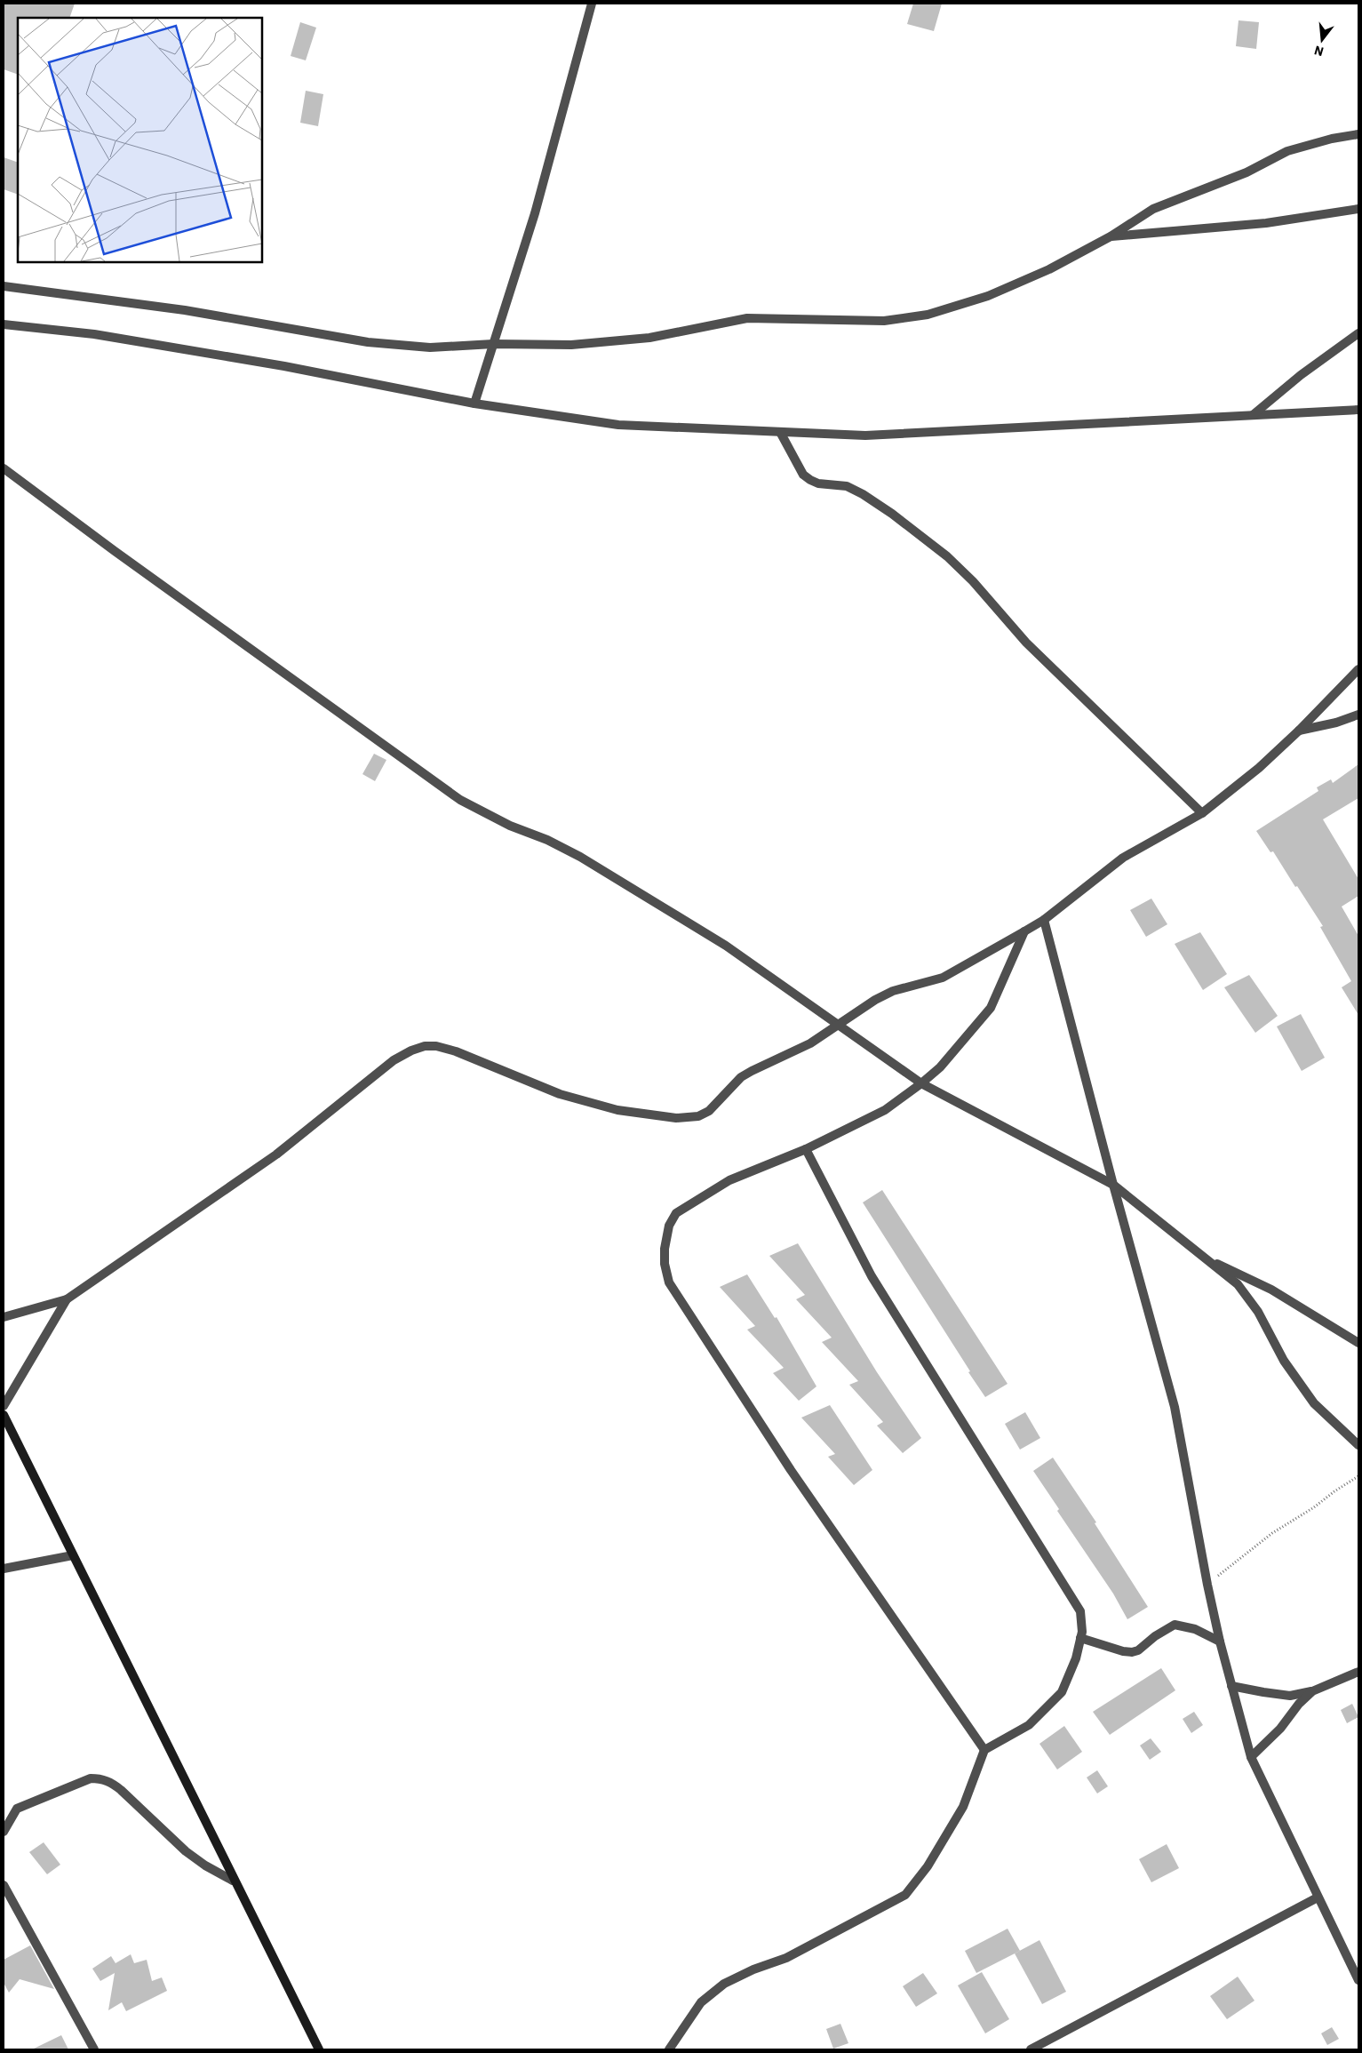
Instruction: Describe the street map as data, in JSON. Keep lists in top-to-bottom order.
{
  "north": "bottom"
}
